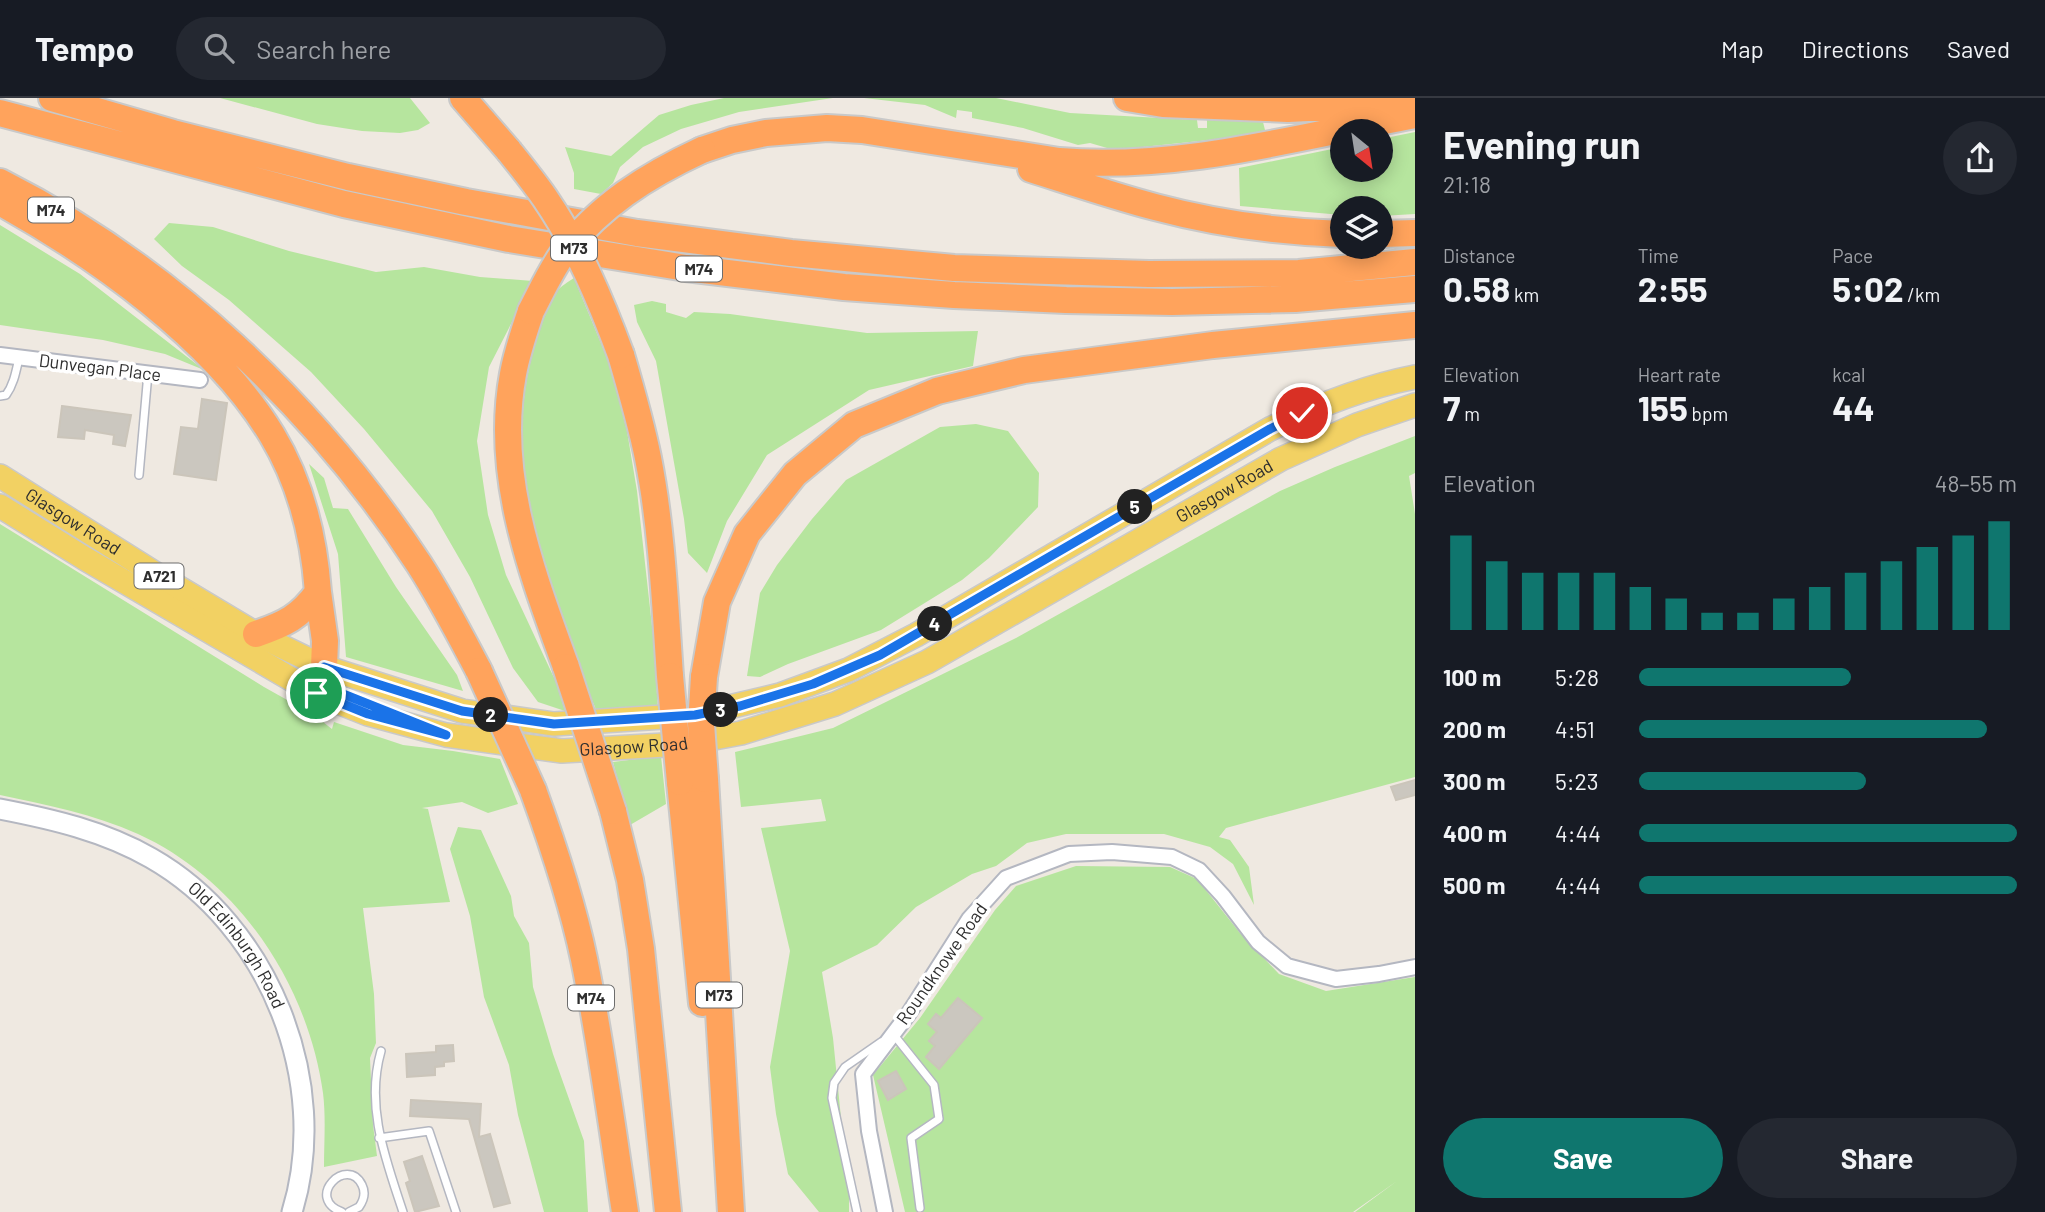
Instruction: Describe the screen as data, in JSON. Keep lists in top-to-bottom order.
{
  "streets": {
    "highway": ["M74", "M73"],
    "main road": ["Glasgow Road", "A721", "Old Edinburgh Road"],
    "street": ["Dunvegan Place", "Roundknowe Road"]
  },
  "north": "bottom right",
  "page": {
    "header": "Tempo",
    "search": "Search here",
    "nav": ["Map", "Directions", "Saved"],
    "heading": ["Evening run", "21:18"],
    "stats": [
      ["Distance", "0.58 km"],
      ["Time", "2:55"],
      ["Pace", "5:02 /km"],
      ["Elevation", "7 m"],
      ["Heart rate", "155 bpm"],
      ["kcal", "44"]
    ],
    "chart": ["Elevation", "48–55 m"],
    "pins": [
      "5",
      "4",
      "3",
      "2"
    ],
    "list": [
      {
        "name": "100 m",
        "note": "5:28"
      },
      {
        "name": "200 m",
        "note": "4:51"
      },
      {
        "name": "300 m",
        "note": "5:23"
      },
      {
        "name": "400 m",
        "note": "4:44"
      },
      {
        "name": "500 m",
        "note": "4:44"
      }
    ],
    "buttons": ["Save", "Share"]
  }
}
